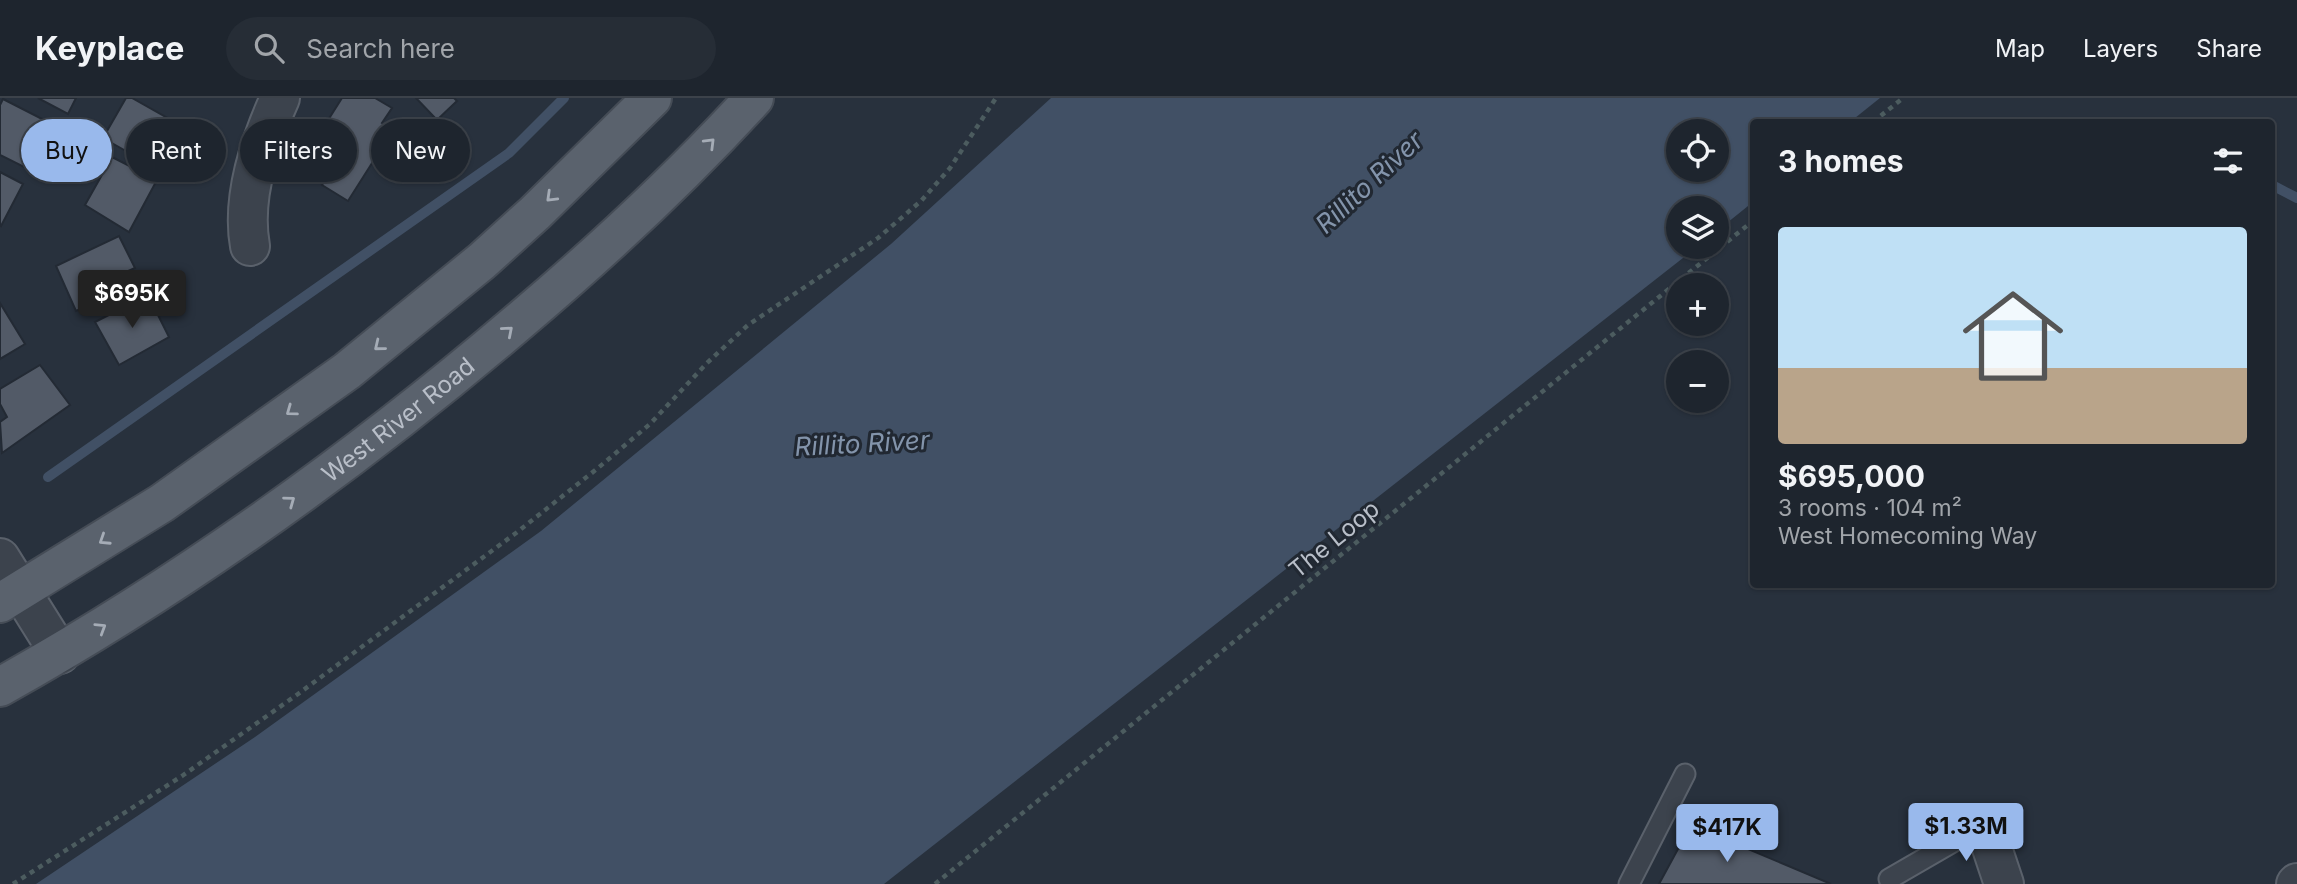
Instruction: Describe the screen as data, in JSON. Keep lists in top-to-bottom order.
{
  "streets": {
    "main road": ["West River Road"],
    "path": ["The Loop"]
  },
  "water": ["Rillito River"],
  "page": {
    "header": "Keyplace",
    "search": "Search here",
    "nav": ["Map", "Layers", "Share"],
    "map_buttons": ["+", "−"],
    "chip": [
      "Buy",
      "Rent",
      "Filters",
      "New"
    ],
    "heading": "3 homes",
    "list": [
      {
        "name": "$695,000",
        "note": "3 rooms · 104 m² · West Homecoming Way"
      }
    ],
    "price": ["$695K", "$1.33M", "$417K"]
  }
}
